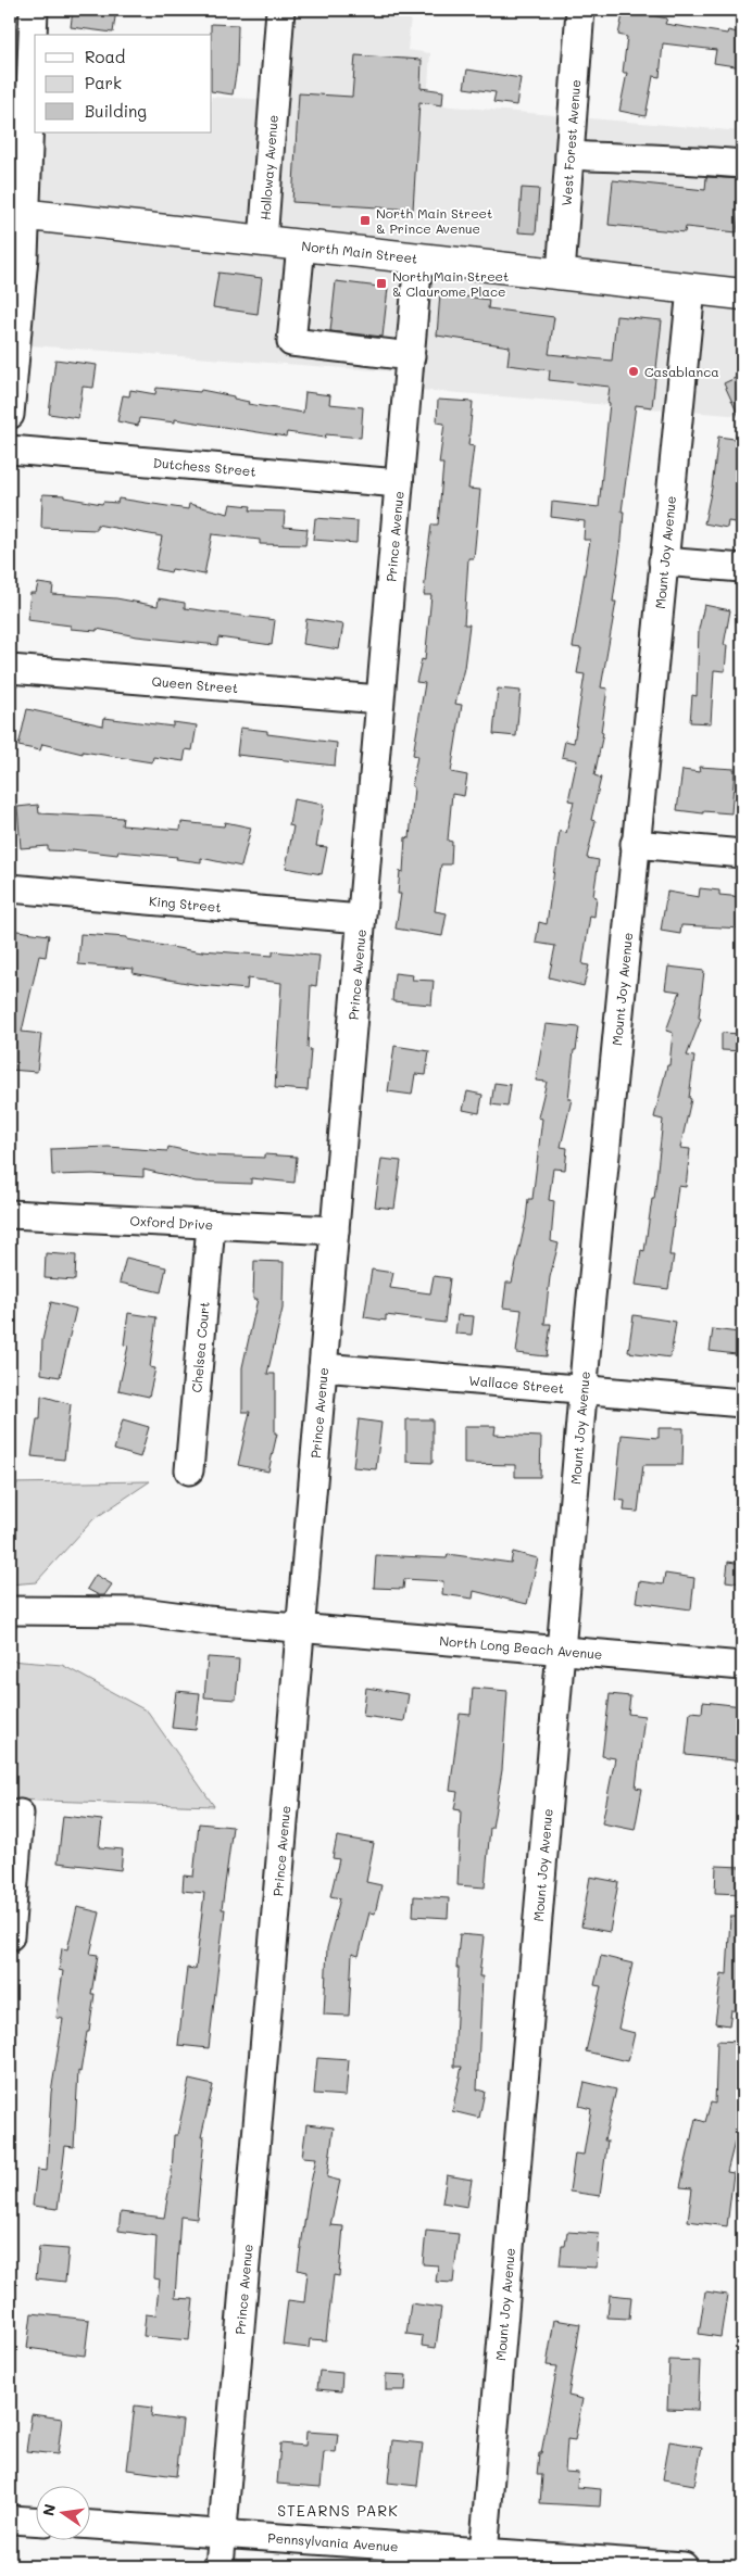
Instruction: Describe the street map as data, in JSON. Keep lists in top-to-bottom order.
{
  "streets": {
    "main road": ["North Main Street"],
    "street": [
      "West Forest Avenue",
      "Holloway Avenue",
      "Dutchess Street",
      "Prince Avenue",
      "Mount Joy Avenue",
      "Queen Street",
      "King Street",
      "Oxford Drive",
      "Chelsea Court",
      "Wallace Street",
      "North Long Beach Avenue",
      "Pennsylvania Avenue"
    ]
  },
  "crossings": [
    ["West Forest Avenue", "North Main Street"],
    ["Holloway Avenue", "North Main Street"],
    ["North Main Street", "Prince Avenue"],
    ["North Main Street", "Mount Joy Avenue"],
    ["Dutchess Street", "Prince Avenue"],
    ["Prince Avenue", "Queen Street"],
    ["Prince Avenue", "King Street"],
    ["Prince Avenue", "Oxford Drive"],
    ["Prince Avenue", "Wallace Street"],
    ["Prince Avenue", "North Long Beach Avenue"],
    ["Prince Avenue", "Pennsylvania Avenue"],
    ["Mount Joy Avenue", "Wallace Street"],
    ["Mount Joy Avenue", "North Long Beach Avenue"],
    ["Mount Joy Avenue", "Pennsylvania Avenue"],
    ["Oxford Drive", "Chelsea Court"]
  ],
  "districts": ["STEARNS PARK"],
  "places": {
    "transit": ["North Main Street & Prince Avenue", "North Main Street & Claurome Place"],
    "other": ["Casablanca"]
  },
  "legend": ["Road", "Park", "Building"],
  "north": "left"
}
